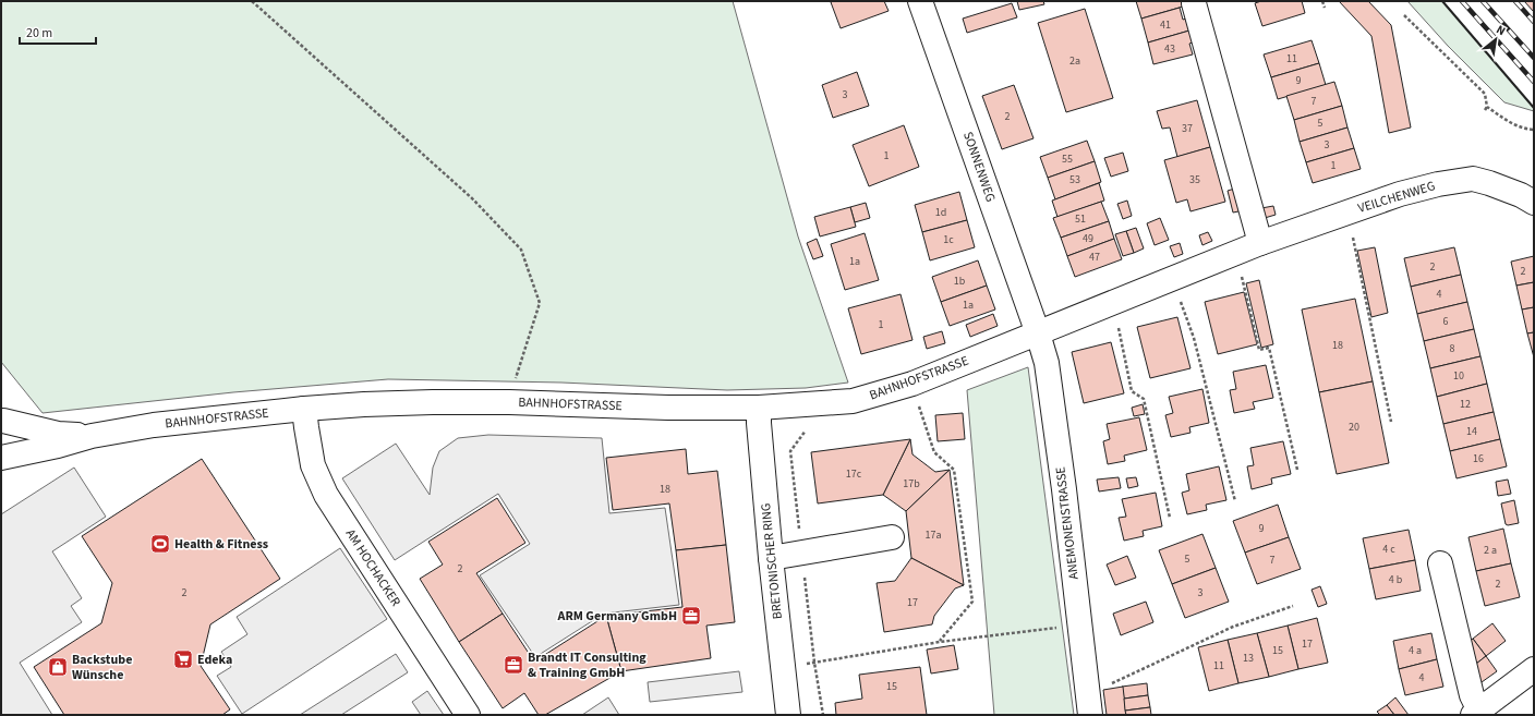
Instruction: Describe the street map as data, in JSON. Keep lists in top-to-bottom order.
{
  "streets": {
    "street": [
      "SONNENWEG",
      "VEILCHENWEG",
      "BAHNHOFSTRASSE",
      "ANEMONENSTRASSE",
      "BRETONISCHER RING",
      "AM HOCHACKER"
    ]
  },
  "crossings": [
    ["SONNENWEG", "VEILCHENWEG"],
    ["SONNENWEG", "BAHNHOFSTRASSE"],
    ["SONNENWEG", "ANEMONENSTRASSE"],
    ["VEILCHENWEG", "BAHNHOFSTRASSE"],
    ["VEILCHENWEG", "ANEMONENSTRASSE"],
    ["BAHNHOFSTRASSE", "ANEMONENSTRASSE"],
    ["BAHNHOFSTRASSE", "BRETONISCHER RING"],
    ["BAHNHOFSTRASSE", "AM HOCHACKER"]
  ],
  "places": {
    "sports": ["Health & Fitness"],
    "office": ["ARM Germany GmbH", "Brandt IT Consulting & Training GmbH"],
    "supermarket": ["Edeka"],
    "shop": ["Backstube Wünsche"]
  },
  "house_numbers": [
    "41",
    "43",
    "11",
    "2a",
    "9",
    "3",
    "7",
    "2",
    "5",
    "37",
    "3",
    "1",
    "55",
    "1",
    "53",
    "35",
    "1d",
    "51",
    "49",
    "1c",
    "47",
    "1a",
    "2",
    "2",
    "1b",
    "4",
    "1a",
    "6",
    "1",
    "18",
    "8",
    "10",
    "12",
    "20",
    "14",
    "16",
    "17c",
    "17b",
    "18",
    "9",
    "17a",
    "4 c",
    "2 a",
    "5",
    "7",
    "2",
    "4 b",
    "2",
    "2",
    "3",
    "17",
    "17",
    "15",
    "4 a",
    "13",
    "11",
    "4",
    "15"
  ],
  "scale_bar": "20 m",
  "north": "top right"
}
